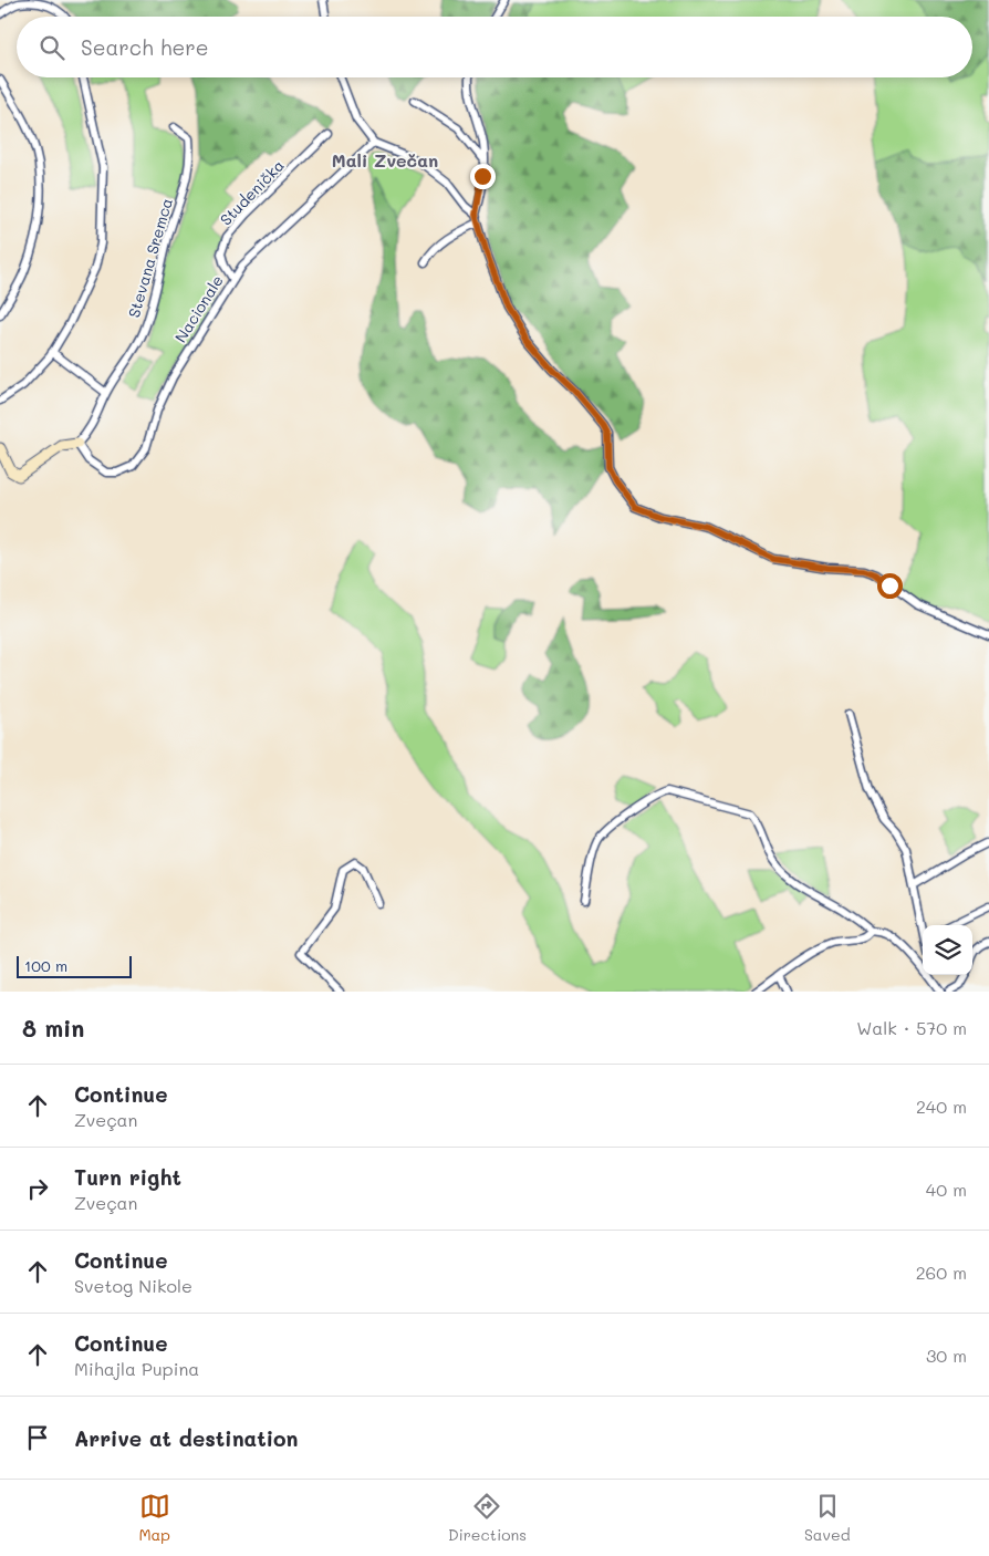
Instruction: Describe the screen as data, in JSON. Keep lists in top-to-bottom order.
{
  "streets": {
    "street": ["Studenička", "Stevana Sremca", "Nacionale"]
  },
  "crossings": [
    ["Studenička", "Nacionale"],
    ["Stevana Sremca", "Nacionale"]
  ],
  "districts": ["Mali Zvečan"],
  "scale_bar": "100 m",
  "page": {
    "search": "Search here",
    "scale": "100 m",
    "heading": ["8 min", "Walk · 570 m"],
    "list": [
      ["Continue", "Zveçan", "240 m"],
      ["Turn right", "Zveçan", "40 m"],
      ["Continue", "Svetog Nikole", "260 m"],
      ["Continue", "Mihajla Pupina", "30 m"],
      "Arrive at destination"
    ],
    "nav": ["Map", "Directions", "Saved"]
  }
}
